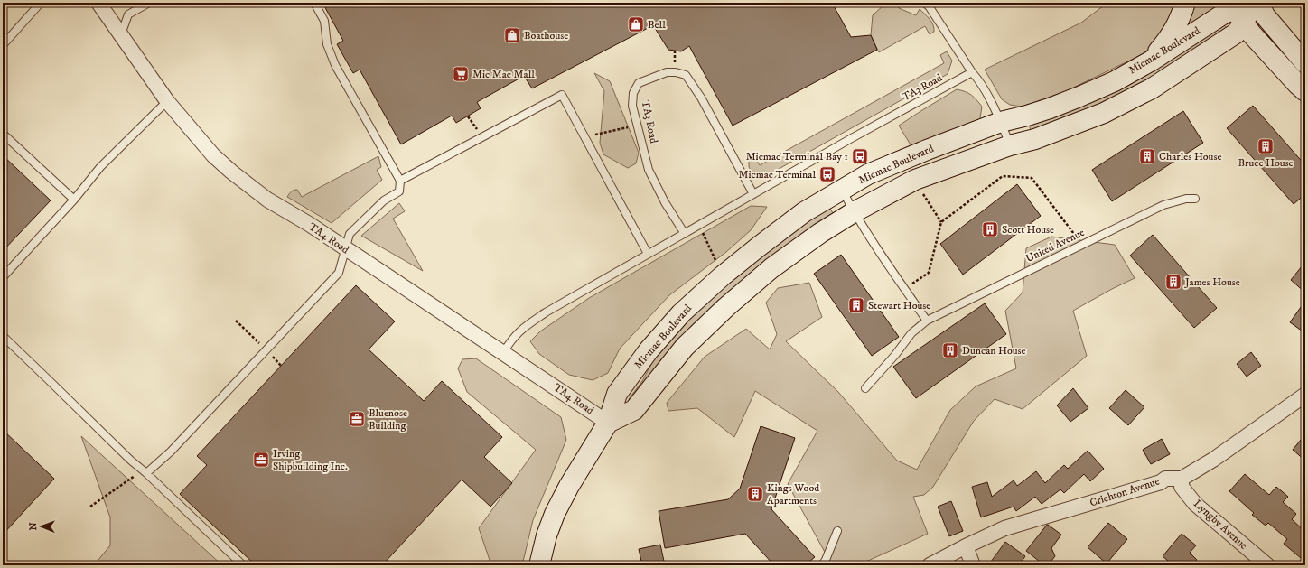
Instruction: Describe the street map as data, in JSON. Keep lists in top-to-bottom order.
{
  "streets": {
    "street": [
      "Micmac Boulevard",
      "TA4 Road",
      "Crichton Avenue",
      "Lyngby Avenue"
    ],
    "lane": ["TA3 Road", "United Avenue"]
  },
  "crossings": [
    ["Micmac Boulevard", "TA4 Road"],
    ["TA3 Road", "TA4 Road"],
    ["Crichton Avenue", "Lyngby Avenue"]
  ],
  "places": {
    "shop": ["Bell", "Boathouse"],
    "supermarket": ["Mic Mac Mall"],
    "building": [
      "Bruce House",
      "Charles House",
      "Scott House",
      "James House",
      "Stewart House",
      "Duncan House",
      "Kings Wood Apartments"
    ],
    "bus stop": ["Micmac Terminal Bay 1", "Micmac Terminal"],
    "office": ["Bluenose Building", "Irving Shipbuilding Inc."]
  },
  "north": "left"
}
